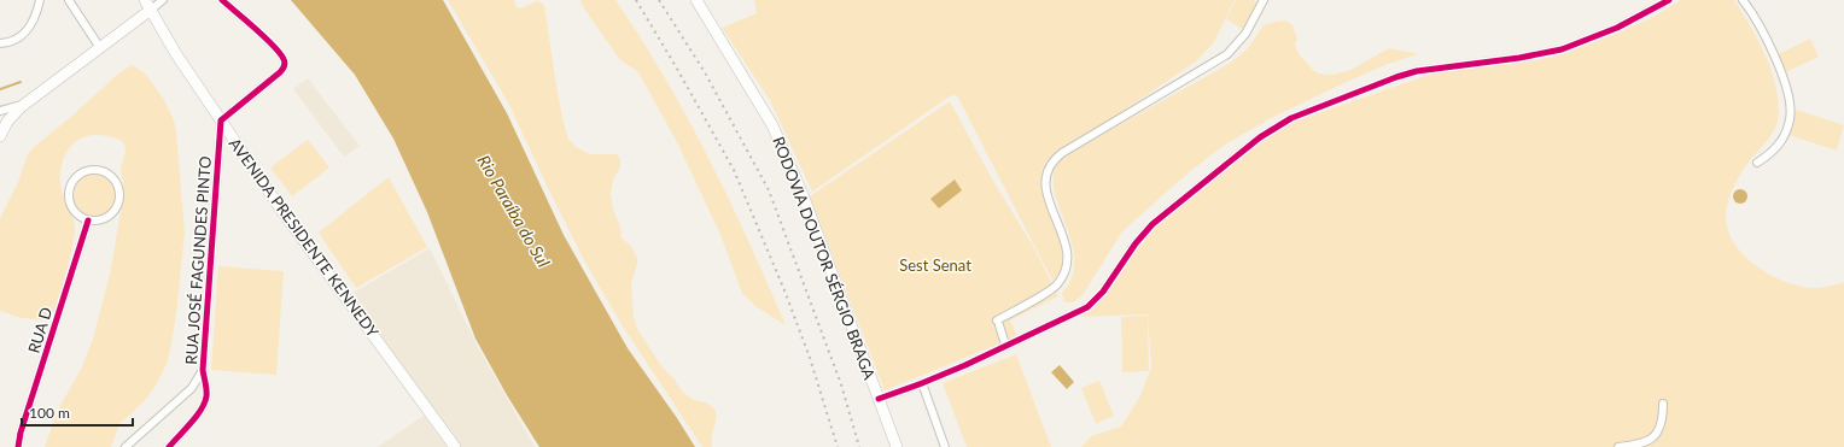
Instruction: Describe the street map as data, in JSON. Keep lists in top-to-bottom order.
{
  "streets": {
    "main road": ["AVENIDA PRESIDENTE KENNEDY", "RODOVIA DOUTOR SÉRGIO BRAGA"],
    "street": ["RUA JOSÉ FAGUNDES PINTO", "RUA D"]
  },
  "crossings": [
    ["AVENIDA PRESIDENTE KENNEDY", "RUA JOSÉ FAGUNDES PINTO"]
  ],
  "water": ["Rio Paraíba do Sul"],
  "parks": ["Sest Senat"],
  "scale_bar": "100 m"
}
